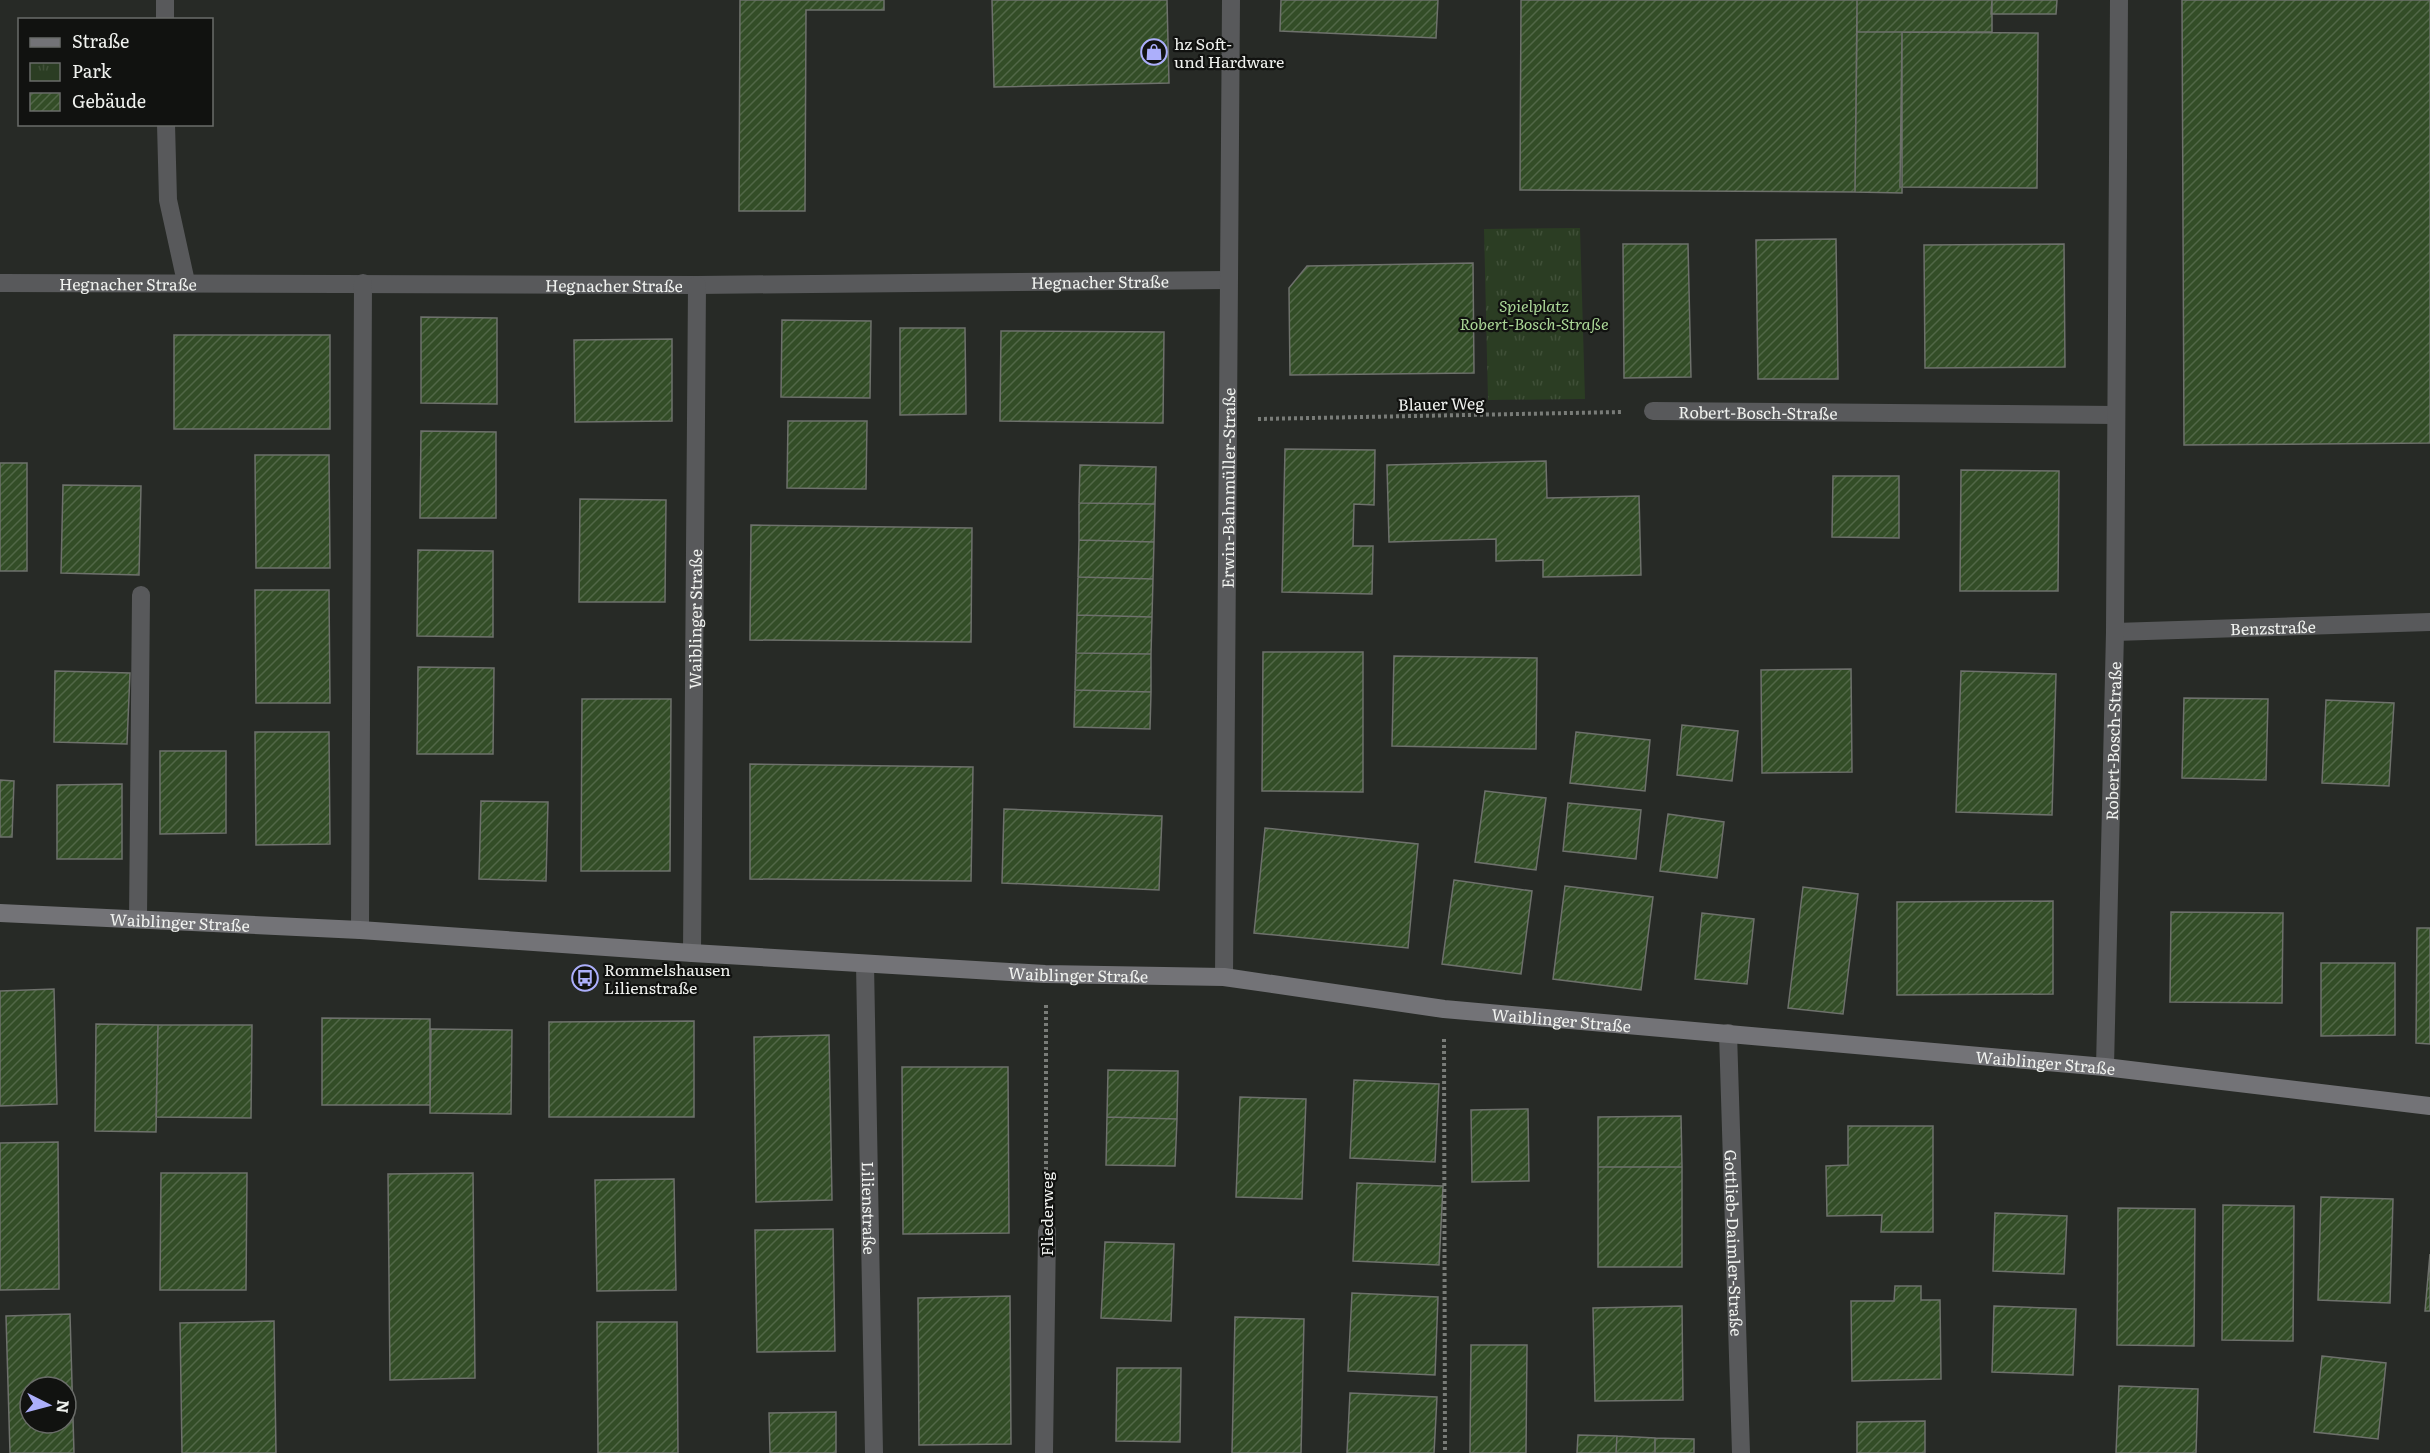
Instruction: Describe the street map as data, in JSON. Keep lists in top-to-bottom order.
{
  "streets": {
    "street": [
      "Hegnacher Straße",
      "Robert-Bosch-Straße",
      "Erwin-Bahnmüller-Straße",
      "Waiblinger Straße",
      "Benzstraße",
      "Lilienstraße",
      "Fliederweg",
      "Gottlieb-Daimler-Straße"
    ],
    "path": ["Blauer Weg"]
  },
  "crossings": [
    ["Hegnacher Straße", "Erwin-Bahnmüller-Straße"],
    ["Hegnacher Straße", "Waiblinger Straße"],
    ["Blauer Weg", "Robert-Bosch-Straße"],
    ["Blauer Weg", "Erwin-Bahnmüller-Straße"],
    ["Robert-Bosch-Straße", "Waiblinger Straße"],
    ["Robert-Bosch-Straße", "Benzstraße"],
    ["Erwin-Bahnmüller-Straße", "Waiblinger Straße"],
    ["Waiblinger Straße", "Lilienstraße"],
    ["Waiblinger Straße", "Fliederweg"],
    ["Waiblinger Straße", "Gottlieb-Daimler-Straße"]
  ],
  "parks": ["Spielplatz Robert-Bosch-Straße"],
  "places": {
    "shop": ["hz Soft- und Hardware"],
    "bus stop": ["Rommelshausen Lilienstraße"]
  },
  "legend": ["Straße", "Park", "Gebäude"],
  "north": "right"
}
